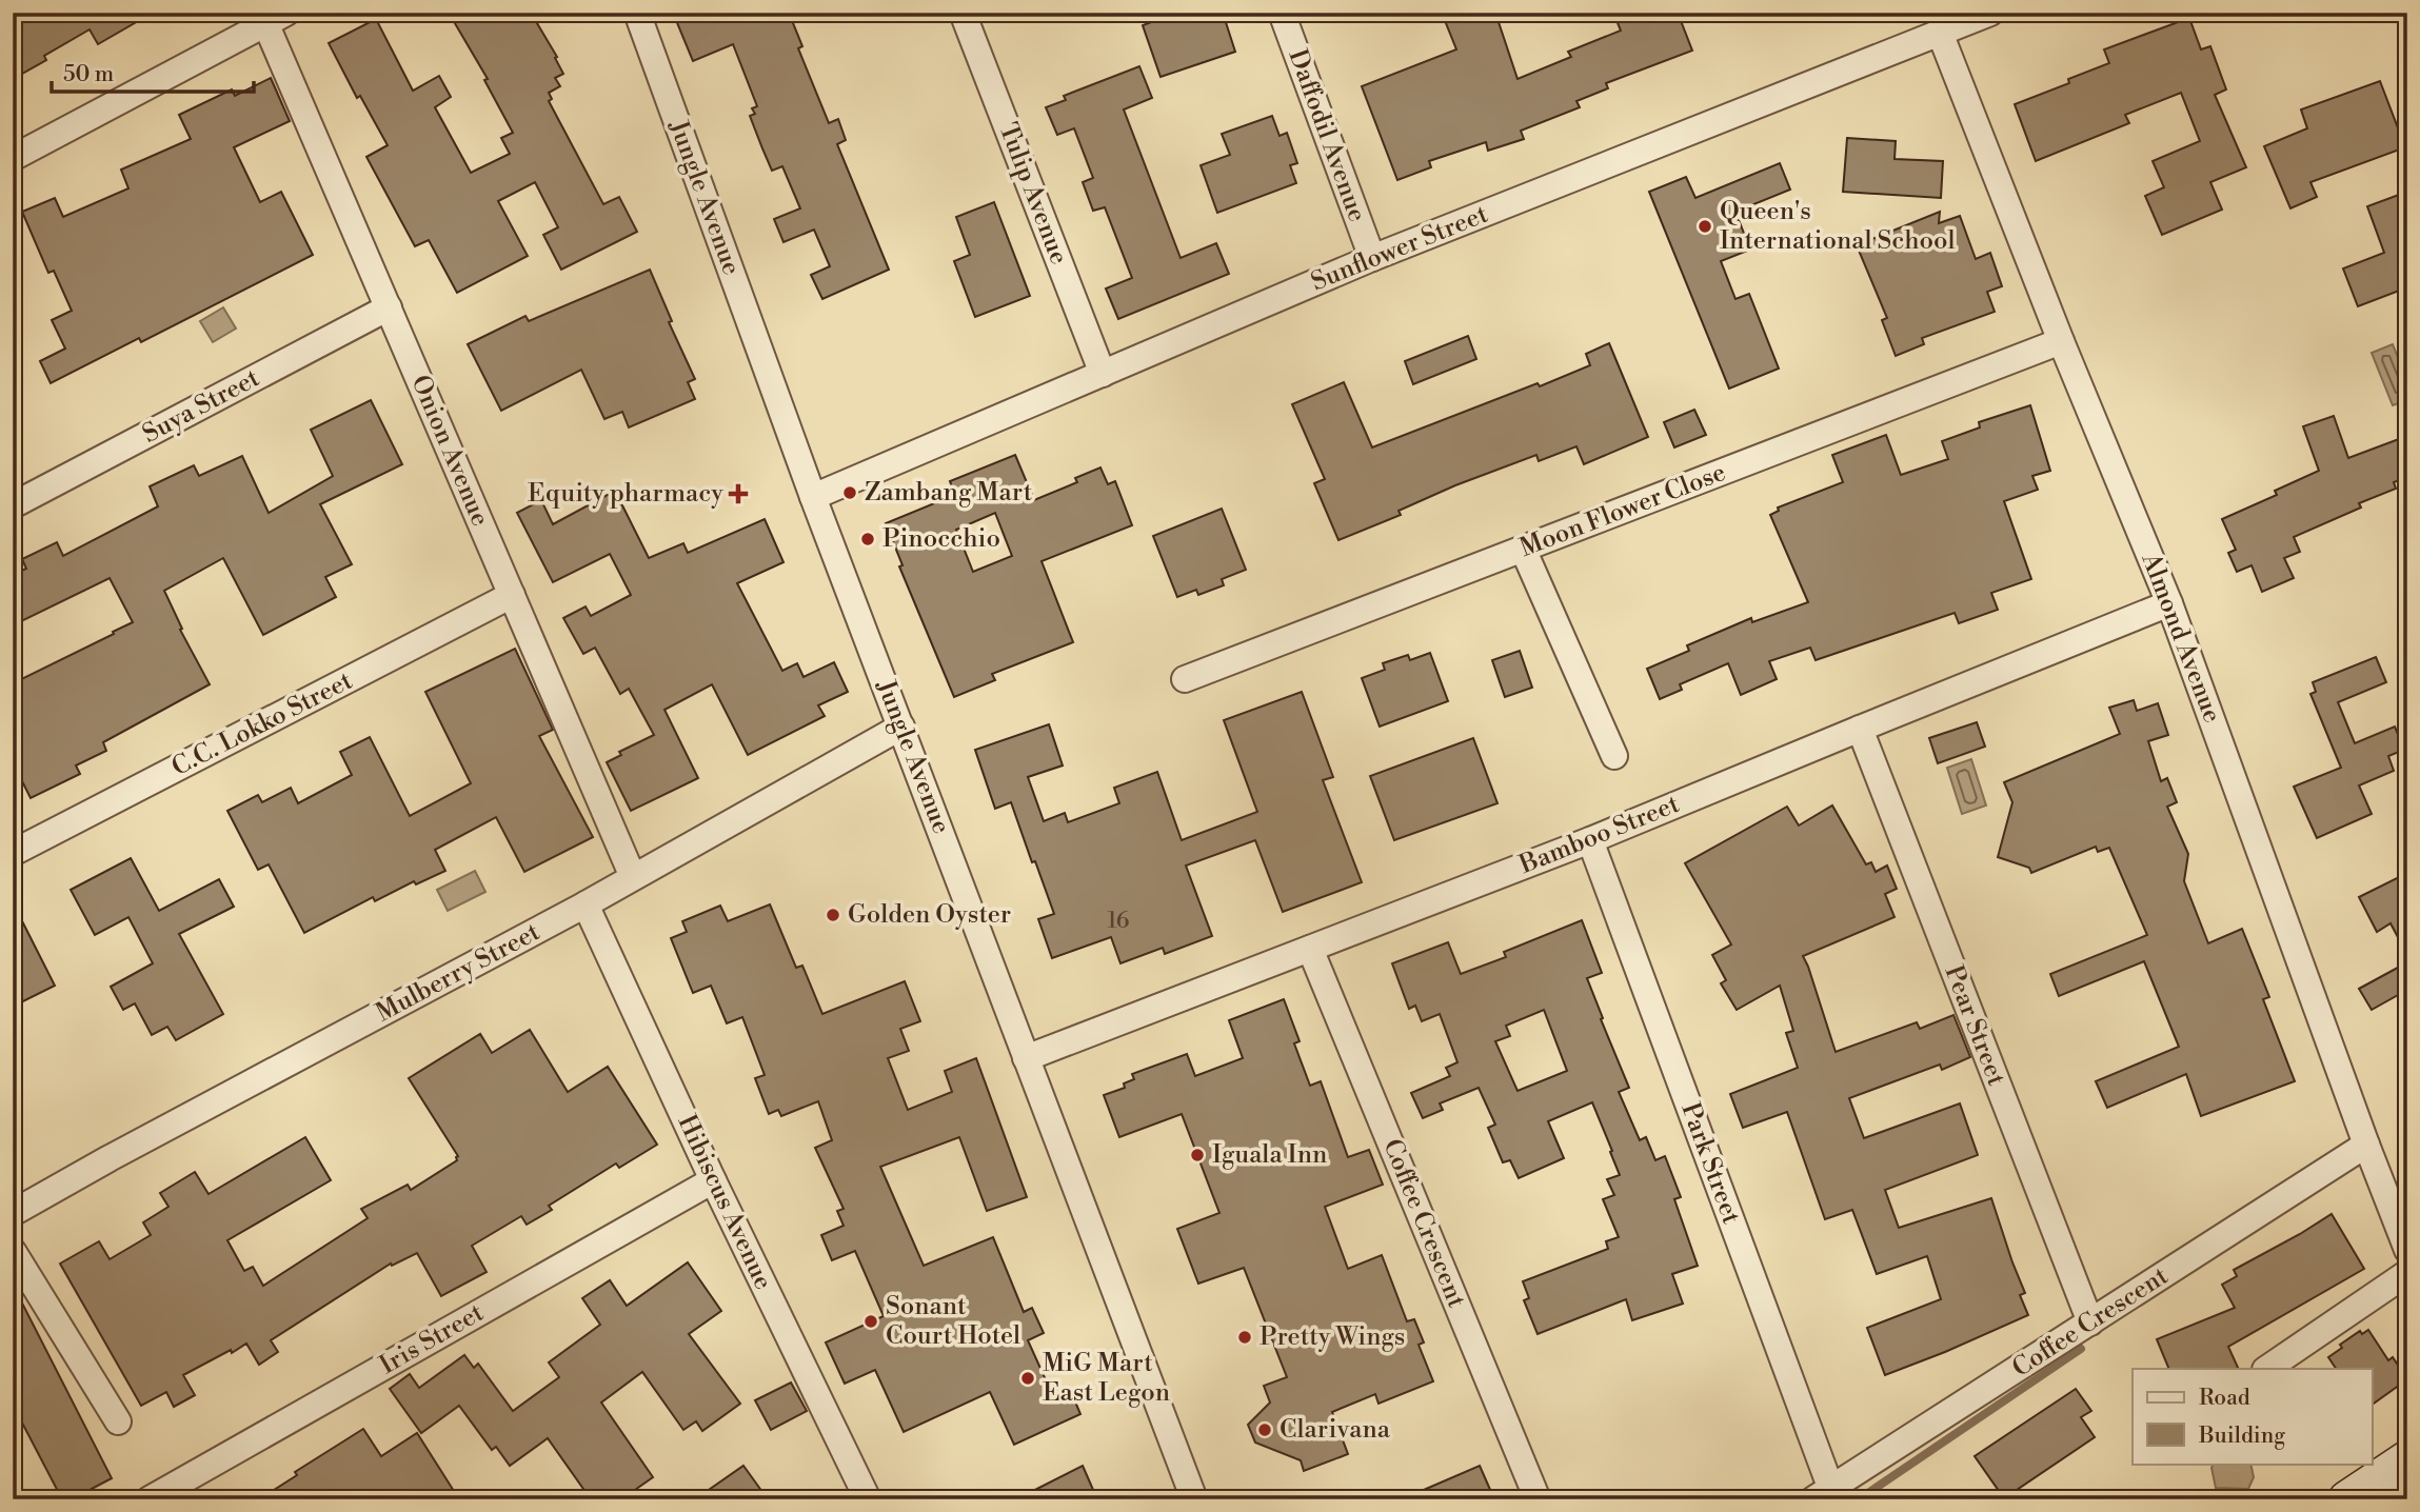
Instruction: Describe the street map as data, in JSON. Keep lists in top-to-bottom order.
{
  "streets": {
    "street": [
      "Daffodil Avenue",
      "Tulip Avenue",
      "Jungle Avenue",
      "Sunflower Street",
      "Suya Street",
      "Onion Avenue",
      "Moon Flower Close",
      "Almond Avenue",
      "C.C. Lokko Street",
      "Bamboo Street",
      "Mulberry Street",
      "Pear Street",
      "Park Street",
      "Hibiscus Avenue",
      "Coffee Crescent",
      "Iris Street"
    ]
  },
  "crossings": [
    ["Daffodil Avenue", "Sunflower Street"],
    ["Tulip Avenue", "Sunflower Street"],
    ["Jungle Avenue", "Sunflower Street"],
    ["Jungle Avenue", "Bamboo Street"],
    ["Jungle Avenue", "Mulberry Street"],
    ["Sunflower Street", "Almond Avenue"],
    ["Suya Street", "Onion Avenue"],
    ["Onion Avenue", "C.C. Lokko Street"],
    ["Onion Avenue", "Mulberry Street"],
    ["Moon Flower Close", "Almond Avenue"],
    ["Almond Avenue", "Bamboo Street"],
    ["Almond Avenue", "Coffee Crescent"],
    ["Bamboo Street", "Pear Street"],
    ["Bamboo Street", "Park Street"],
    ["Bamboo Street", "Coffee Crescent"],
    ["Mulberry Street", "Hibiscus Avenue"],
    ["Pear Street", "Coffee Crescent"],
    ["Park Street", "Coffee Crescent"],
    ["Hibiscus Avenue", "Iris Street"]
  ],
  "places": {
    "other": [
      "Queen's International School",
      "Zambang Mart",
      "Pinocchio",
      "Golden Oyster",
      "Iguala Inn",
      "Sonant Court Hotel",
      "Pretty Wings",
      "MiG Mart East Legon",
      "Clarivana"
    ],
    "health": ["Equity pharmacy"]
  },
  "house_numbers": ["16"],
  "legend": ["Road", "Building"],
  "scale_bar": "50 m"
}
